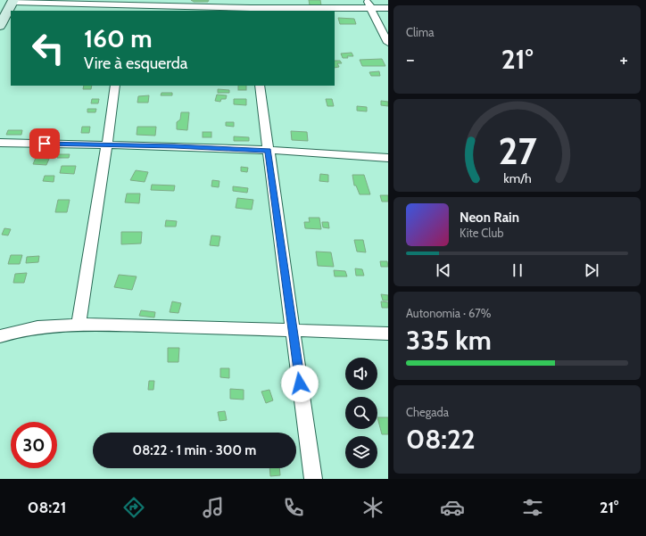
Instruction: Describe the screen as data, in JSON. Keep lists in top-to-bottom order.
{
  "page": {
    "tile": [
      "Clima",
      ["Autonomia · 67%", "335 km"],
      ["Chegada", "08:22"]
    ],
    "turn": ["160 m", "Vire à esquerda"],
    "heat": ["−", "21°", "+"],
    "song": ["Neon Rain", "Kite Club"],
    "limit": "30",
    "trip": "08:22 · 1 min · 300 m",
    "tabs": ["08:21", "21°"],
    "gauge": ["27", "km/h"]
  }
}
